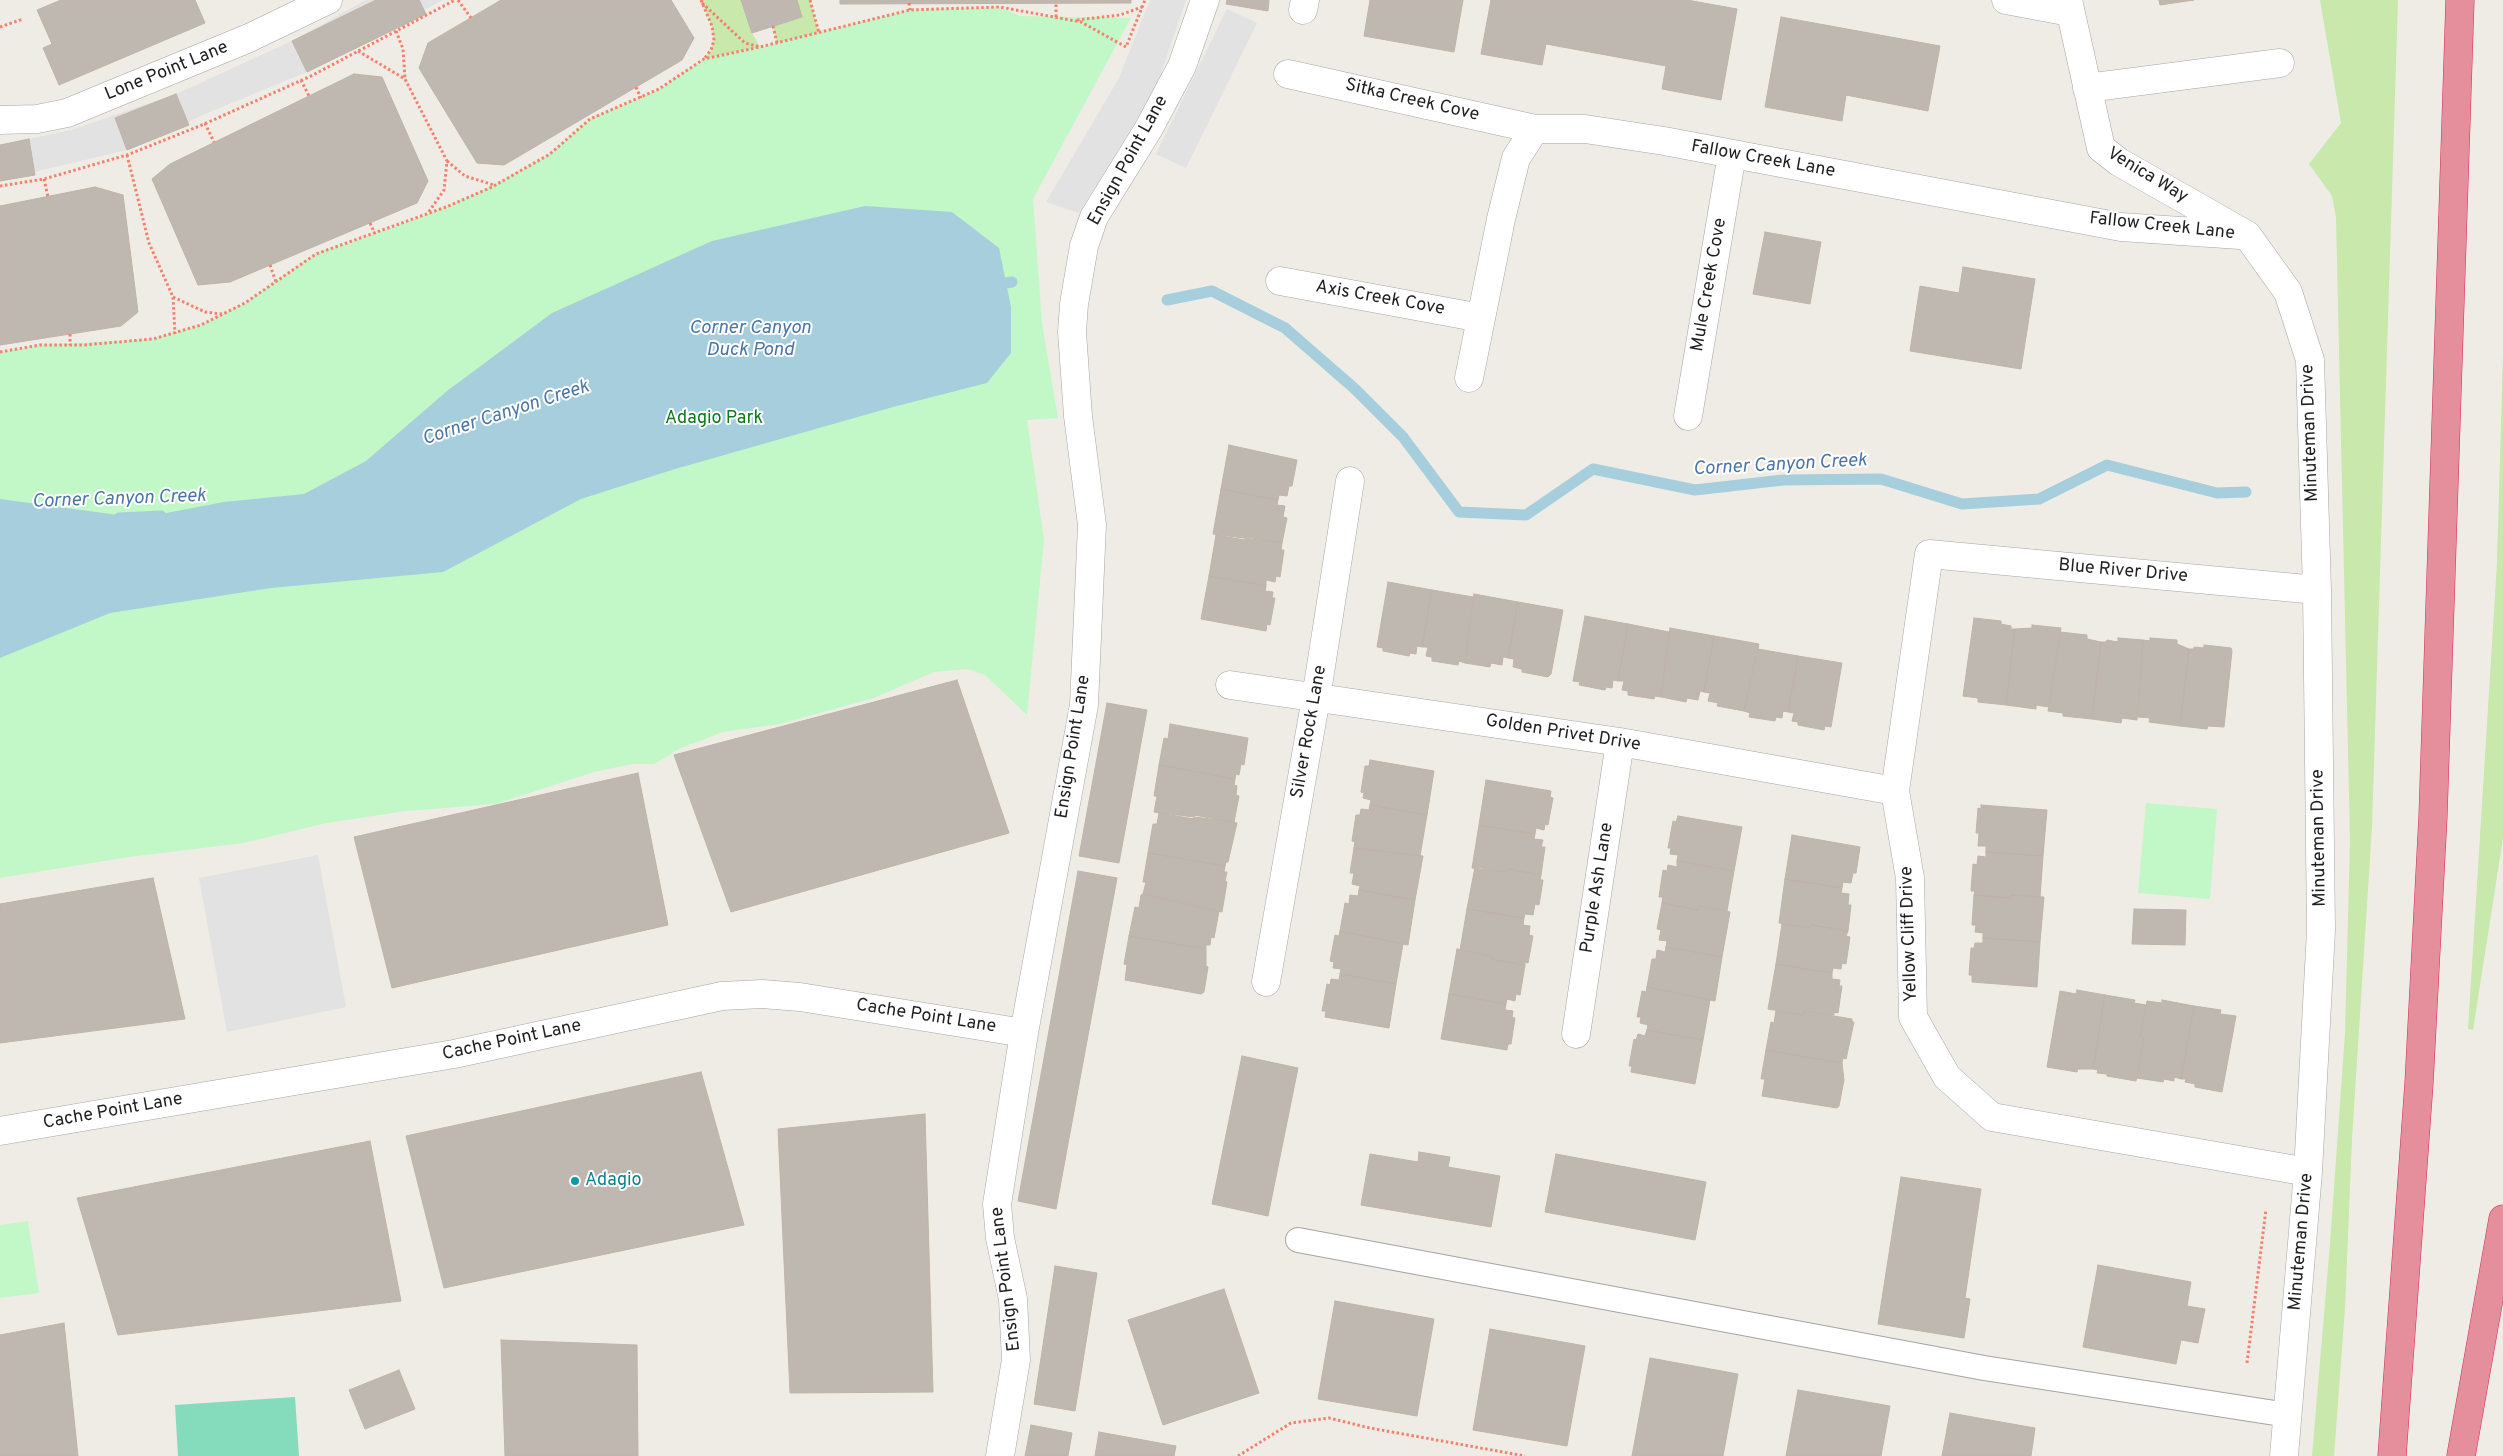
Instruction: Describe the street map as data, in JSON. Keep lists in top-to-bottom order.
{
  "streets": {
    "street": [
      "Lone Point Lane",
      "Sitka Creek Cove",
      "Fallow Creek Lane",
      "Ensign Point Lane",
      "Venica Way",
      "Mule Creek Cove",
      "Axis Creek Cove",
      "Minuteman Drive",
      "Blue River Drive",
      "Silver Rock Lane",
      "Golden Privet Drive",
      "Purple Ash Lane",
      "Yellow Cliff Drive",
      "Cache Point Lane"
    ]
  },
  "crossings": [
    ["Sitka Creek Cove", "Fallow Creek Lane"],
    ["Fallow Creek Lane", "Venica Way"],
    ["Fallow Creek Lane", "Mule Creek Cove"],
    ["Fallow Creek Lane", "Minuteman Drive"],
    ["Ensign Point Lane", "Cache Point Lane"],
    ["Venica Way", "Minuteman Drive"],
    ["Minuteman Drive", "Blue River Drive"],
    ["Minuteman Drive", "Yellow Cliff Drive"],
    ["Blue River Drive", "Yellow Cliff Drive"],
    ["Silver Rock Lane", "Golden Privet Drive"],
    ["Golden Privet Drive", "Purple Ash Lane"],
    ["Golden Privet Drive", "Yellow Cliff Drive"]
  ],
  "water": ["Corner Canyon Duck Pond", "Corner Canyon Creek"],
  "parks": ["Adagio Park"],
  "places": ["Adagio"]
}
